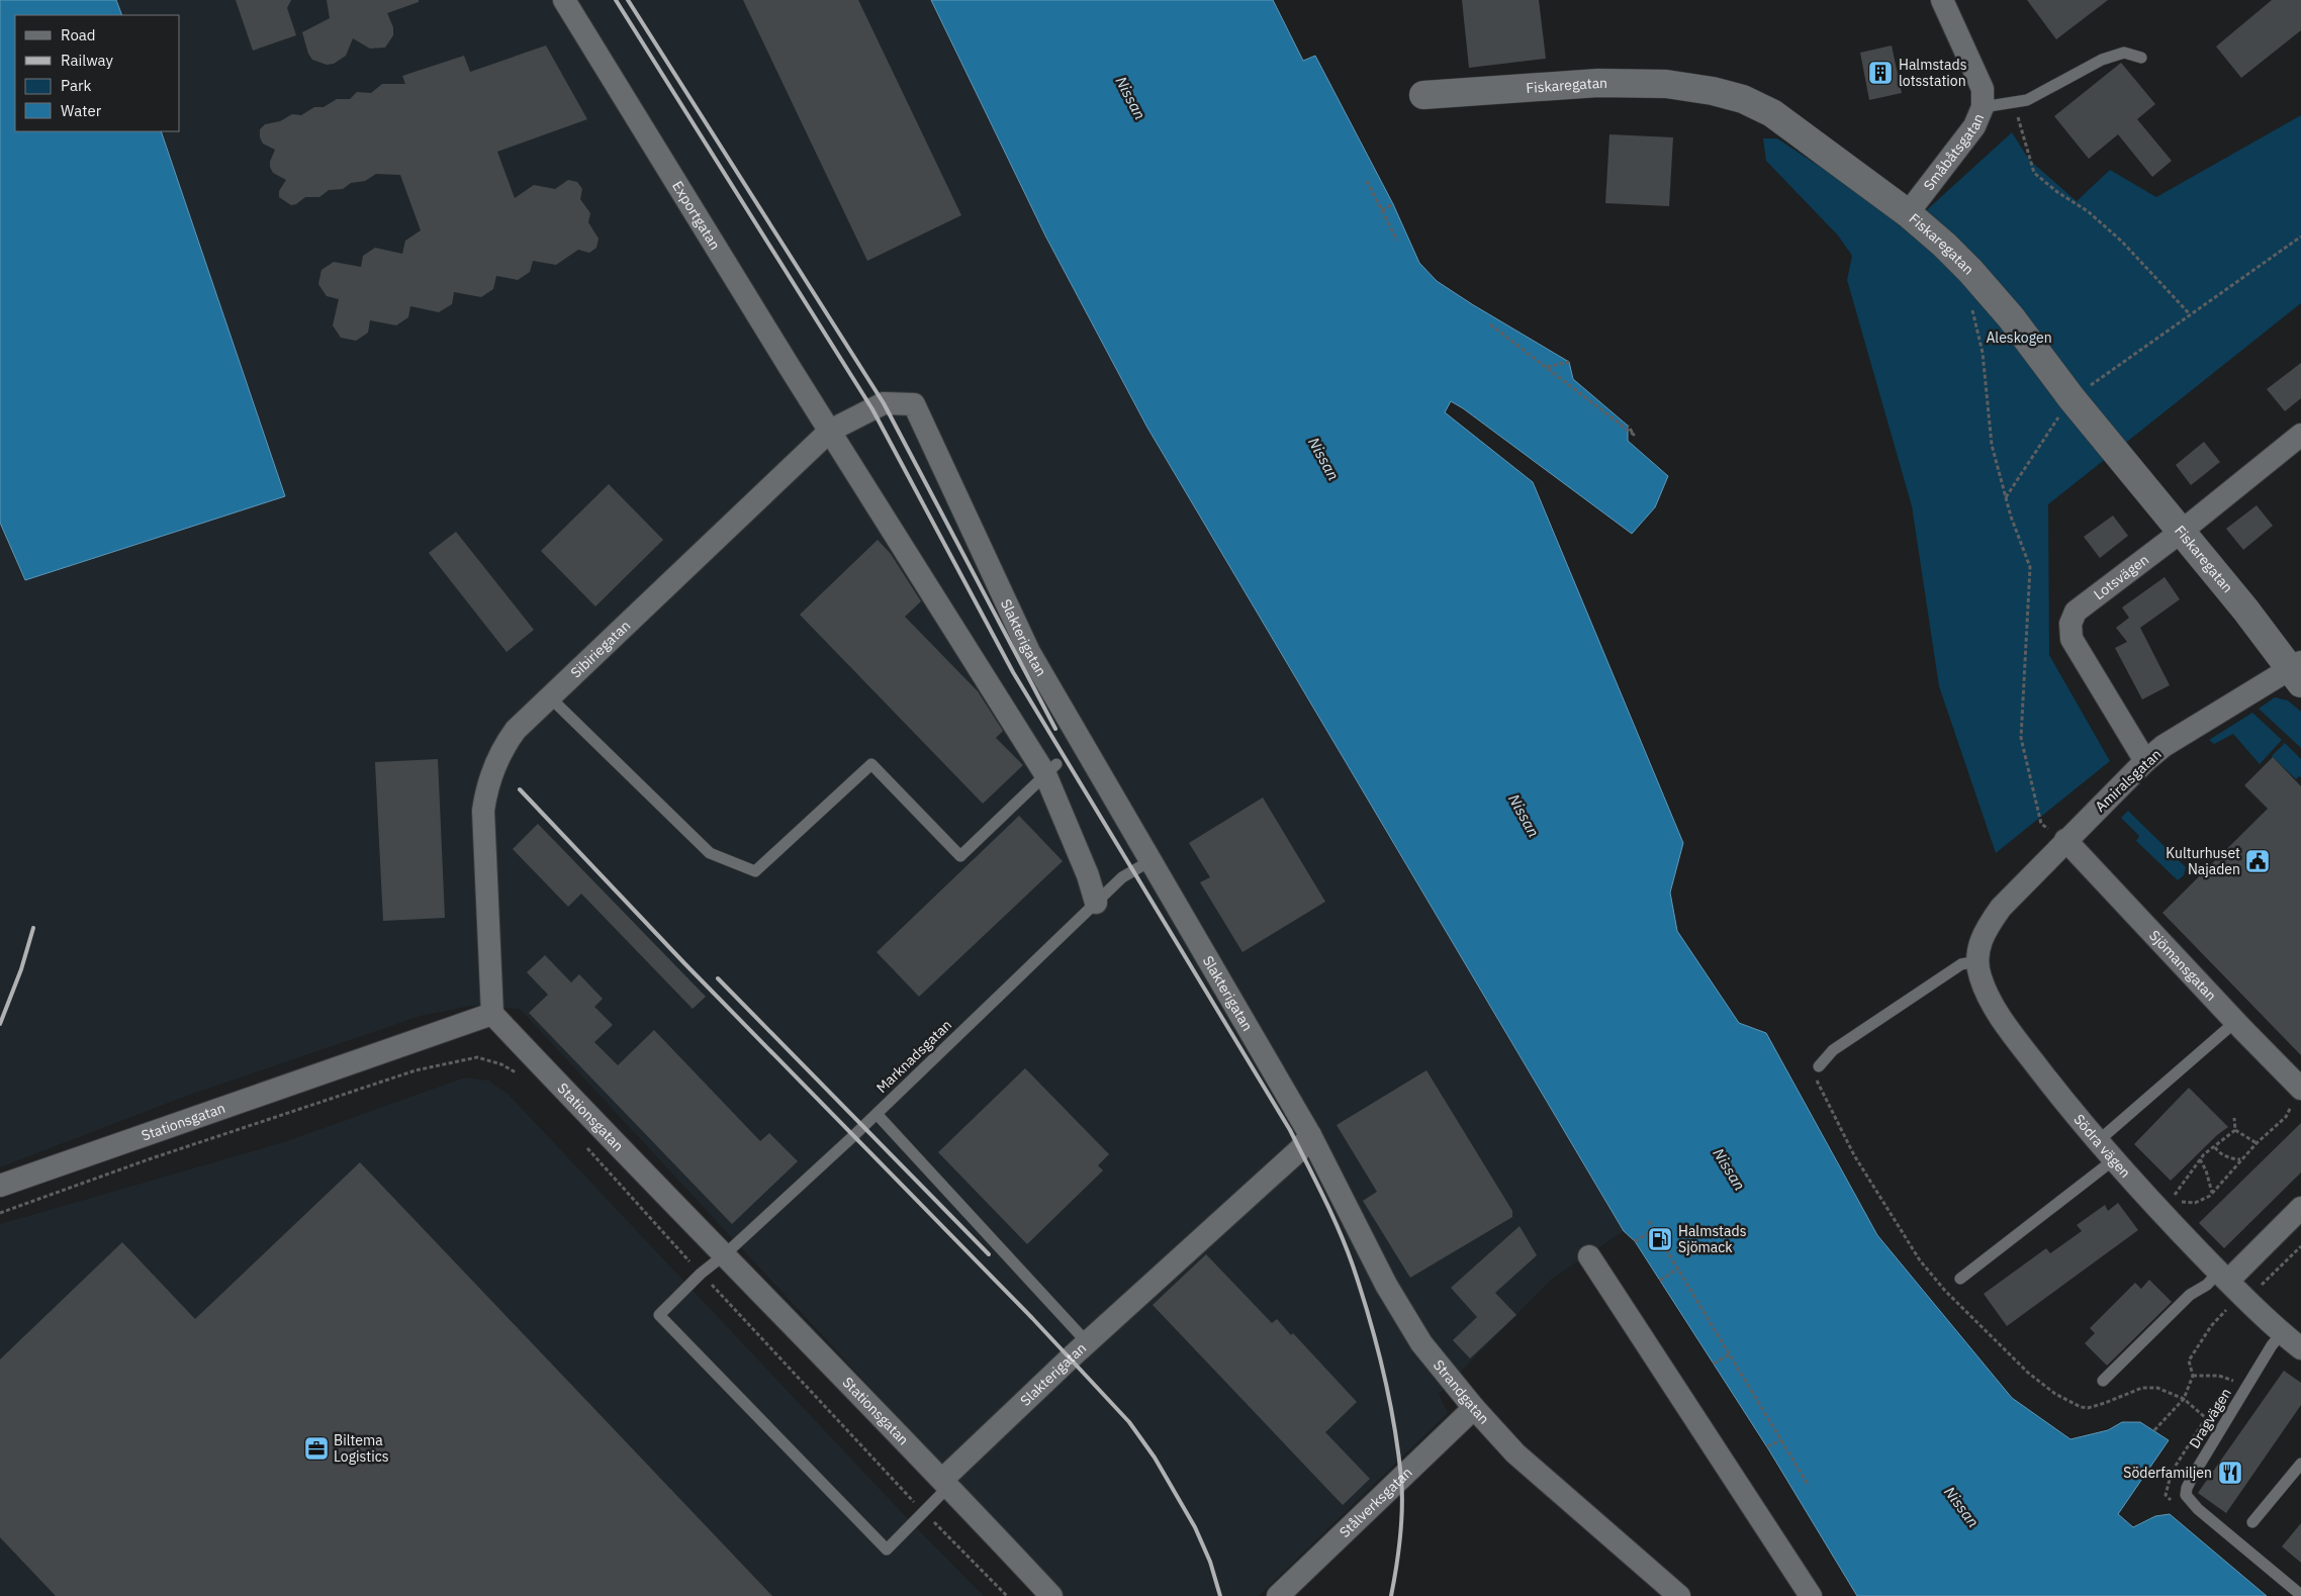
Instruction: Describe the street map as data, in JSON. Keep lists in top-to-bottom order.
{
  "streets": {
    "street": [
      "Fiskaregatan",
      "Småbåtsgatan",
      "Exportgatan",
      "Lotsvägen",
      "Slakterigatan",
      "Sibiriegatan",
      "Amiralsgatan",
      "Sjömansgatan",
      "Stationsgatan",
      "Södra vägen",
      "Strandgatan",
      "Stålverksgatan"
    ],
    "lane": ["Marknadsgatan", "Dragvägen"]
  },
  "crossings": [
    ["Fiskaregatan", "Småbåtsgatan"],
    ["Fiskaregatan", "Lotsvägen"],
    ["Fiskaregatan", "Amiralsgatan"],
    ["Exportgatan", "Sibiriegatan"],
    ["Exportgatan", "Marknadsgatan"],
    ["Lotsvägen", "Amiralsgatan"],
    ["Slakterigatan", "Sibiriegatan"],
    ["Slakterigatan", "Marknadsgatan"],
    ["Slakterigatan", "Stationsgatan"],
    ["Slakterigatan", "Strandgatan"],
    ["Sibiriegatan", "Stationsgatan"],
    ["Amiralsgatan", "Sjömansgatan"],
    ["Amiralsgatan", "Södra vägen"],
    ["Marknadsgatan", "Stationsgatan"],
    ["Södra vägen", "Dragvägen"],
    ["Strandgatan", "Stålverksgatan"]
  ],
  "water": ["Nissan"],
  "parks": ["Aleskogen"],
  "places": {
    "building": ["Halmstads lotsstation"],
    "public building": ["Kulturhuset Najaden"],
    "fuel station": ["Halmstads Sjömack"],
    "office": ["Biltema Logistics"],
    "restaurant": ["Söderfamiljen"]
  },
  "legend": [
    "Road",
    "Railway",
    "Park",
    "Water"
  ]
}
